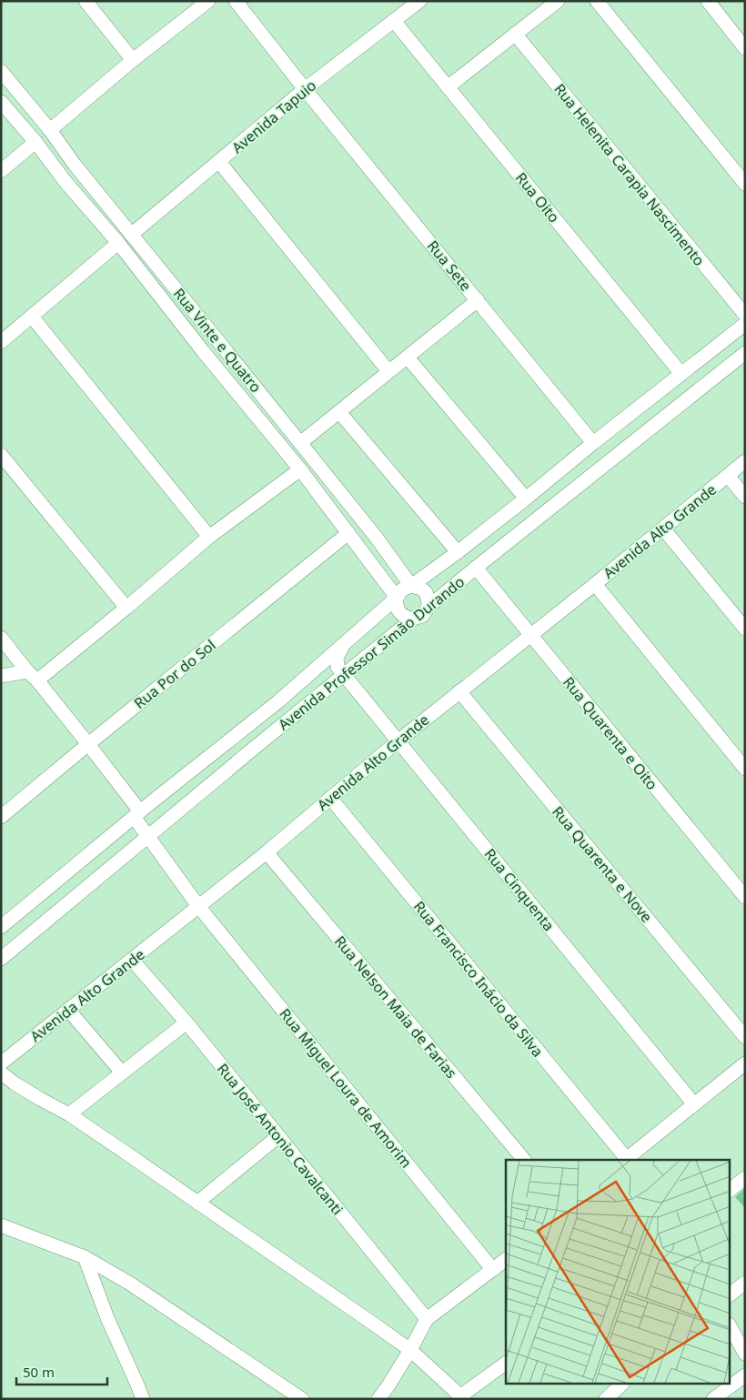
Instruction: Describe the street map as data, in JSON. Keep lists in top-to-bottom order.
{
  "streets": {
    "street": [
      "Avenida Tapuio",
      "Rua Helenita Carapia Nascimento",
      "Rua Oito",
      "Rua Sete",
      "Rua Vinte e Quatro",
      "Avenida Alto Grande",
      "Avenida Professor Simão Durando",
      "Rua Por do Sol",
      "Rua Quarenta e Oito",
      "Rua Quarenta e Nove",
      "Rua Cinquenta",
      "Rua Francisco Inácio da Silva",
      "Rua Nelson Maia de Farias",
      "Rua Miguel Loura de Amorim",
      "Rua José Antonio Cavalcanti"
    ]
  },
  "crossings": [
    ["Avenida Tapuio", "Rua Oito"],
    ["Avenida Tapuio", "Rua Sete"],
    ["Avenida Tapuio", "Rua Vinte e Quatro"],
    ["Rua Oito", "Avenida Professor Simão Durando"],
    ["Rua Sete", "Avenida Professor Simão Durando"],
    ["Rua Vinte e Quatro", "Avenida Professor Simão Durando"],
    ["Rua Vinte e Quatro", "Rua Por do Sol"],
    ["Avenida Alto Grande", "Rua Quarenta e Oito"],
    ["Avenida Alto Grande", "Rua Quarenta e Nove"],
    ["Avenida Alto Grande", "Rua Cinquenta"],
    ["Avenida Alto Grande", "Rua Francisco Inácio da Silva"],
    ["Avenida Alto Grande", "Rua Nelson Maia de Farias"],
    ["Avenida Alto Grande", "Rua Miguel Loura de Amorim"],
    ["Avenida Alto Grande", "Rua José Antonio Cavalcanti"],
    ["Avenida Professor Simão Durando", "Rua Quarenta e Oito"],
    ["Avenida Professor Simão Durando", "Rua Cinquenta"],
    ["Avenida Professor Simão Durando", "Rua Miguel Loura de Amorim"],
    ["Rua Por do Sol", "Rua Miguel Loura de Amorim"]
  ],
  "scale_bar": "50 m"
}
